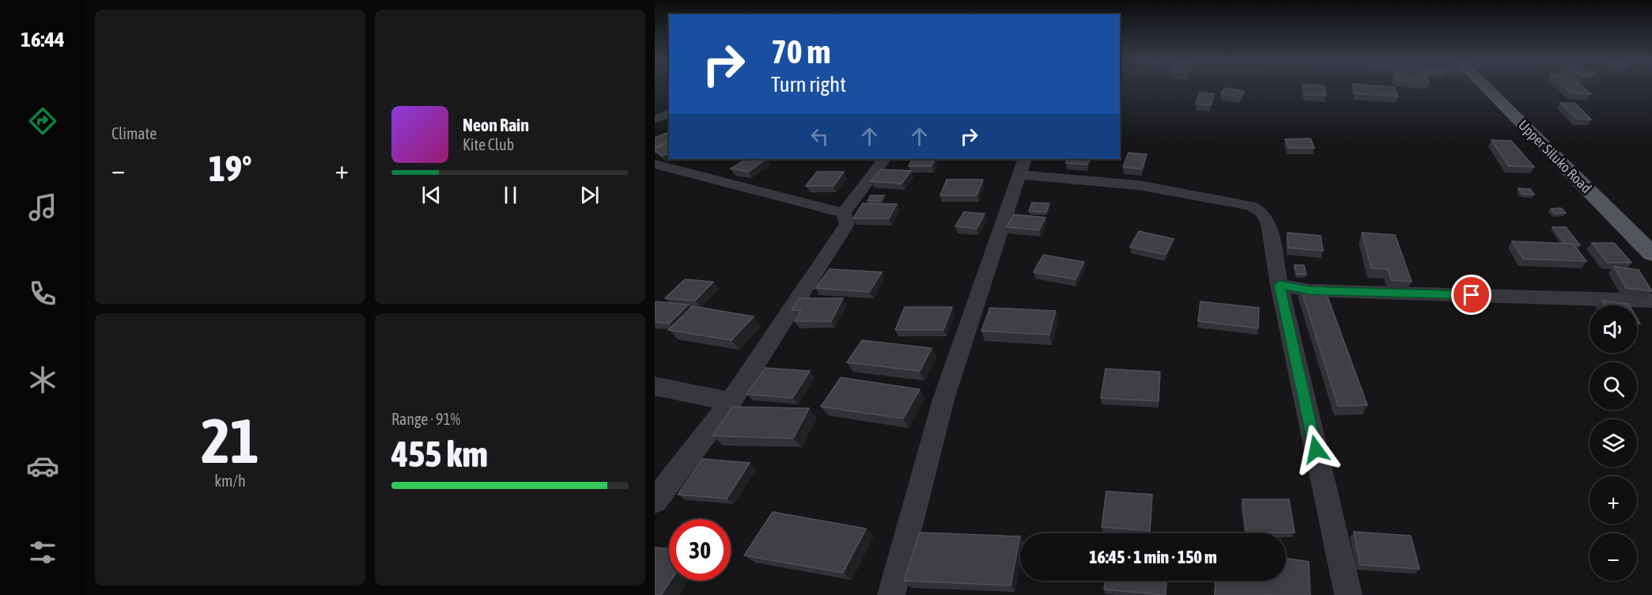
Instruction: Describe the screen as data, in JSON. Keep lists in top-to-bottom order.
{
  "streets": {
    "main road": ["Upper Siluko Road"]
  },
  "page": {
    "tabs": "16:44",
    "tile": [
      "Climate",
      ["21", "km/h"],
      ["Range · 91%", "455 km"]
    ],
    "turn": ["70 m", "Turn right"],
    "song": ["Neon Rain", "Kite Club"],
    "heat": ["−", "19°", "+"],
    "map_buttons": ["+", "−"],
    "limit": "30",
    "trip": "16:45 · 1 min · 150 m"
  }
}
